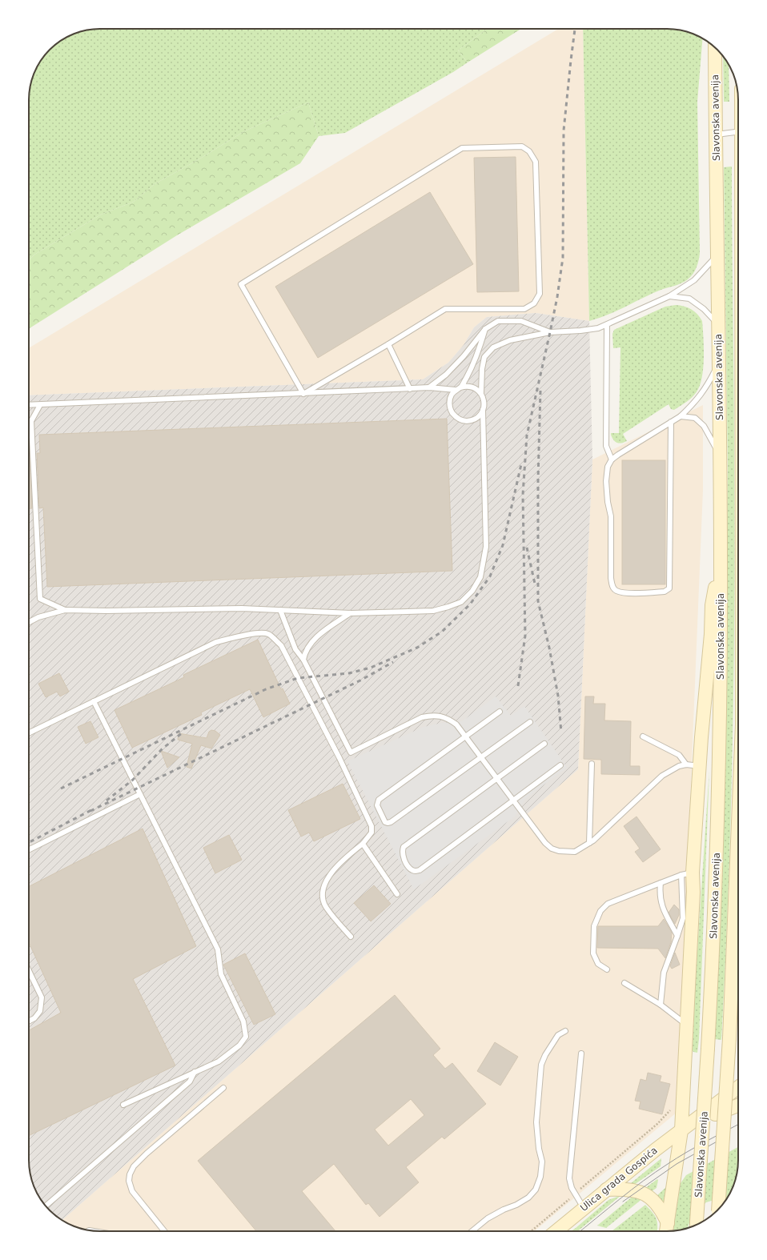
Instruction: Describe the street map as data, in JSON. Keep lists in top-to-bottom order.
{
  "streets": {
    "main road": ["Slavonska avenija", "Ulica grada Gospića"]
  }
}
